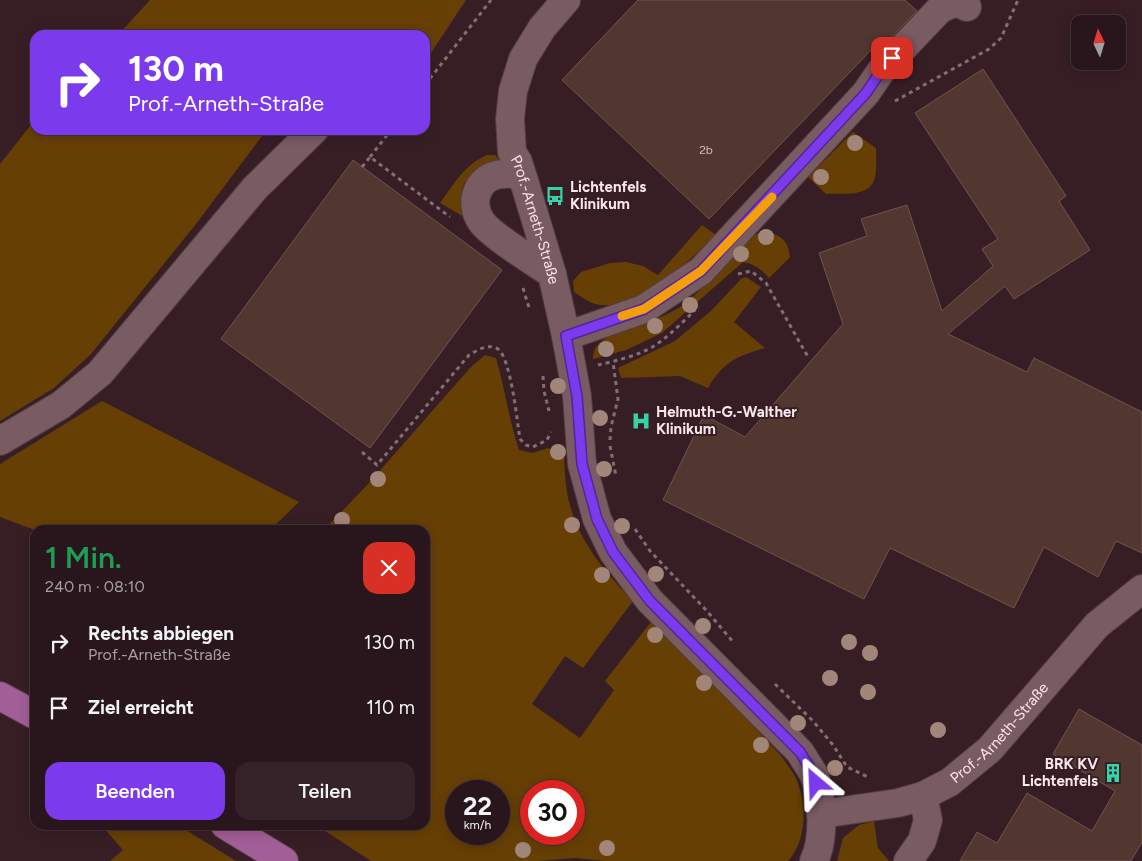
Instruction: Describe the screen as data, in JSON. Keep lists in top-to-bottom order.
{
  "streets": {
    "street": ["Prof.-Arneth-Straße"]
  },
  "places": {
    "bus stop": ["Lichtenfels Klinikum"],
    "hospital": ["Helmuth-G.-Walther Klinikum"],
    "building": ["BRK KV Lichtenfels"]
  },
  "house_numbers": ["2b"],
  "north": "top",
  "page": {
    "turn": ["130 m", "Prof.-Arneth-Straße"],
    "heading": ["1 Min.", "240 m · 08:10"],
    "list": [
      {
        "name": "Rechts abbiegen",
        "note": "Prof.-Arneth-Straße",
        "value": "130 m"
      },
      {
        "name": "Ziel erreicht",
        "value": "110 m"
      }
    ],
    "buttons": ["Beenden", "Teilen"],
    "speed": "22 km/h",
    "limit": "30"
  }
}
